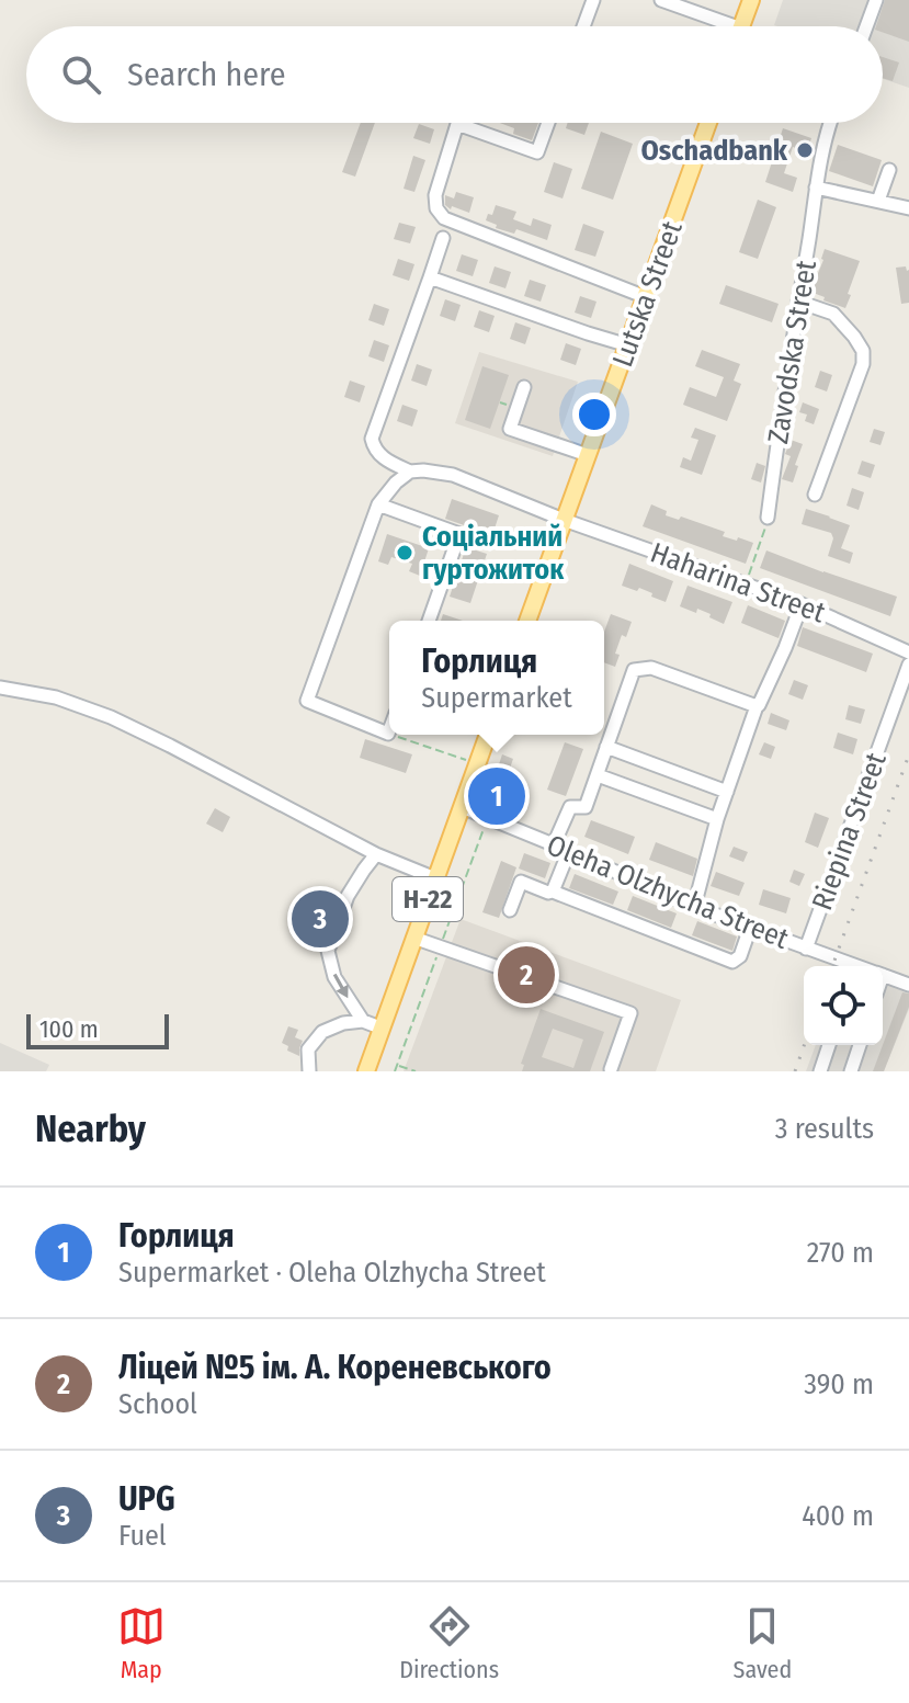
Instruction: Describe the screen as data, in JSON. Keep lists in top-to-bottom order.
{
  "streets": {
    "main road": ["Lutska Street", "Н-22"],
    "street": [
      "Zavodska Street",
      "Haharina Street",
      "Riepina Street",
      "Oleha Olzhycha Street"
    ]
  },
  "crossings": [
    ["Lutska Street", "Haharina Street"],
    ["Riepina Street", "Oleha Olzhycha Street"],
    ["Oleha Olzhycha Street", "Н-22"]
  ],
  "places": ["Oschadbank", "Соціальний гуртожиток"],
  "scale_bar": "100 m",
  "page": {
    "search": "Search here",
    "popup": ["Горлиця", "Supermarket"],
    "pins": ["1", "3", "2"],
    "scale": "100 m",
    "heading": ["Nearby", "3 results"],
    "list": [
      {
        "mark": "1",
        "name": "Горлиця",
        "note": "Supermarket · Oleha Olzhycha Street",
        "value": "270 m"
      },
      {
        "mark": "2",
        "name": "Ліцей №5 ім. А. Кореневського",
        "note": "School",
        "value": "390 m"
      },
      {
        "mark": "3",
        "name": "UPG",
        "note": "Fuel",
        "value": "400 m"
      }
    ],
    "nav": ["Map", "Directions", "Saved"]
  }
}
